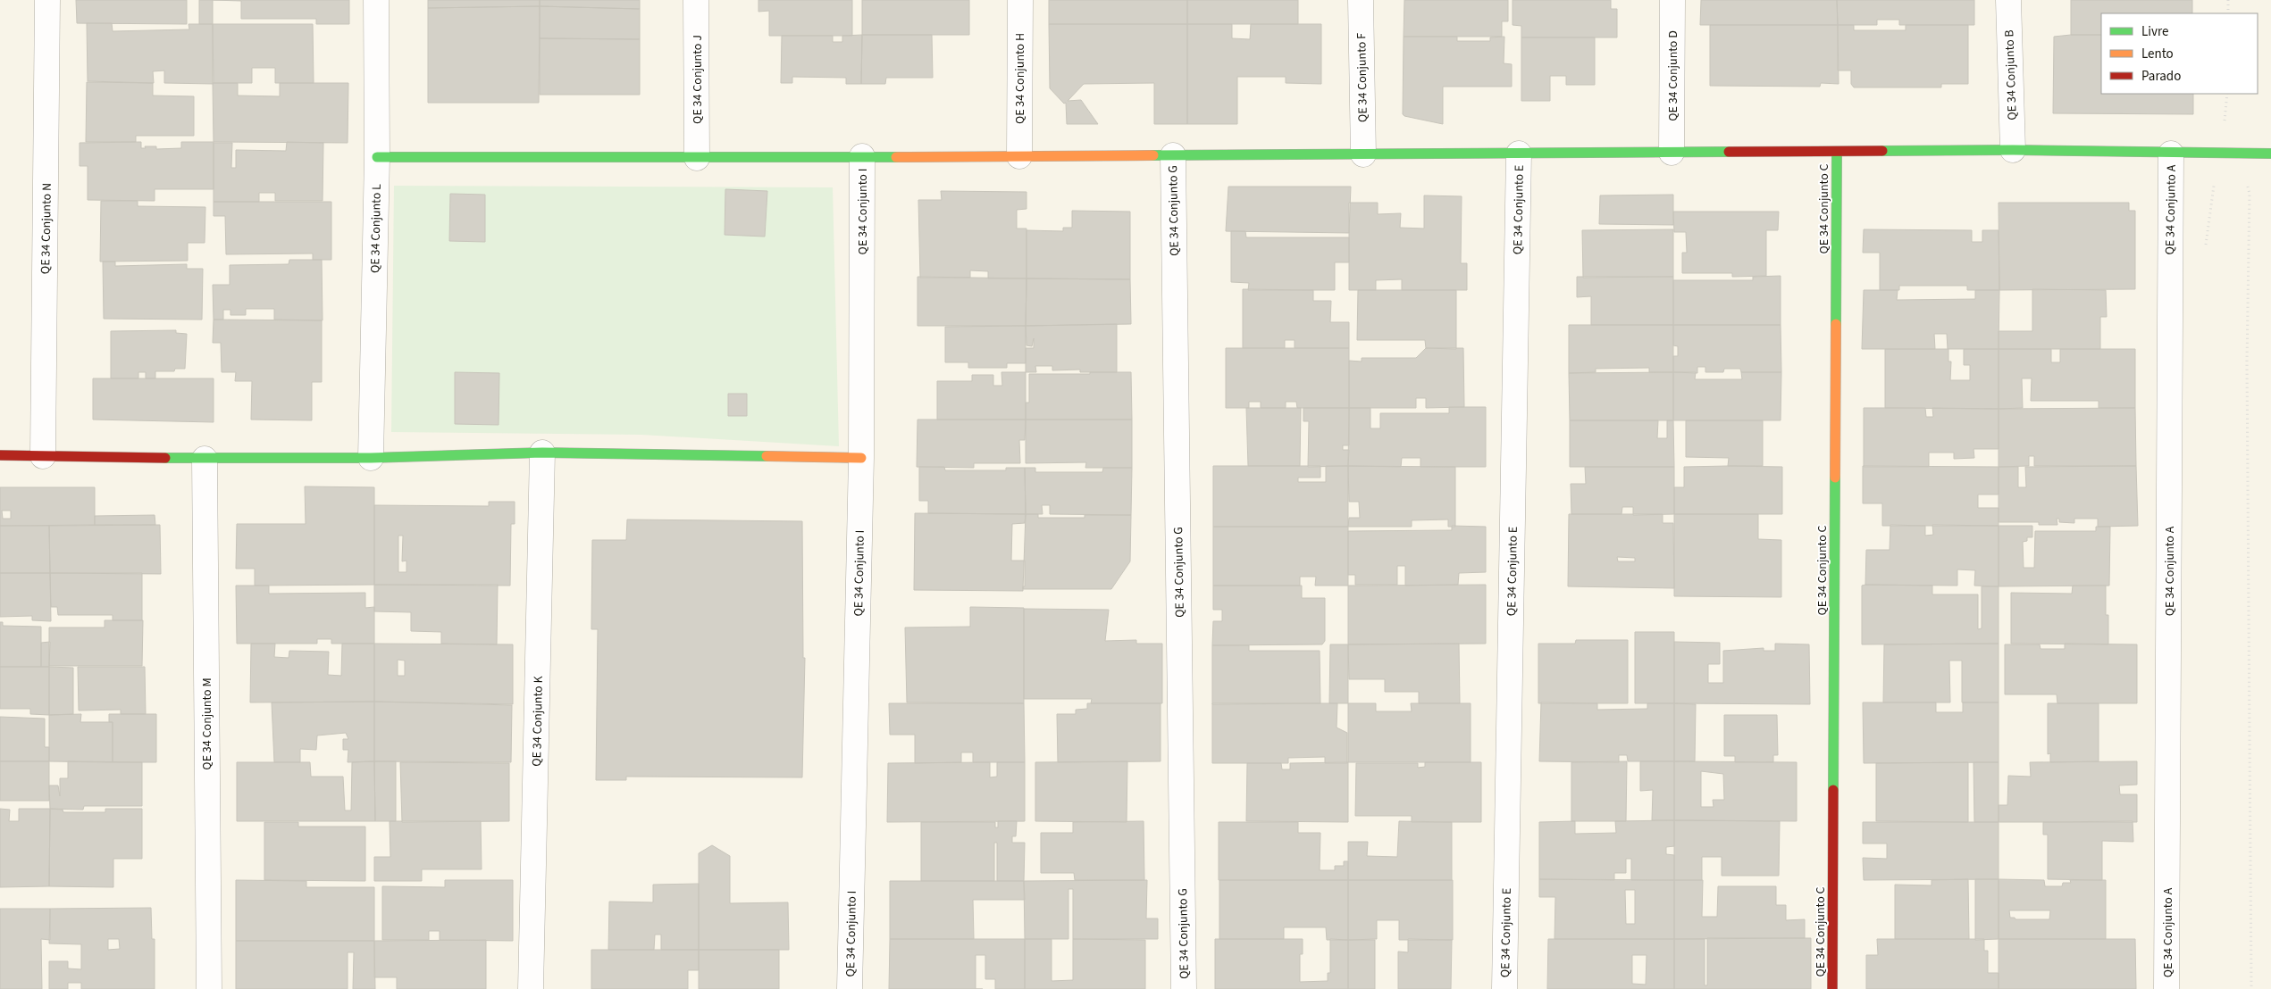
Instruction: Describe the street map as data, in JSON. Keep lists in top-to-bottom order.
{
  "streets": {
    "street": [
      "QE 34 Conjunto B",
      "QE 34 Conjunto D",
      "QE 34 Conjunto F",
      "QE 34 Conjunto H",
      "QE 34 Conjunto J",
      "QE 34 Conjunto C",
      "QE 34 Conjunto E",
      "QE 34 Conjunto A",
      "QE 34 Conjunto G",
      "QE 34 Conjunto I",
      "QE 34 Conjunto N",
      "QE 34 Conjunto L",
      "QE 34 Conjunto K",
      "QE 34 Conjunto M"
    ]
  },
  "legend": ["Livre", "Lento", "Parado"]
}
